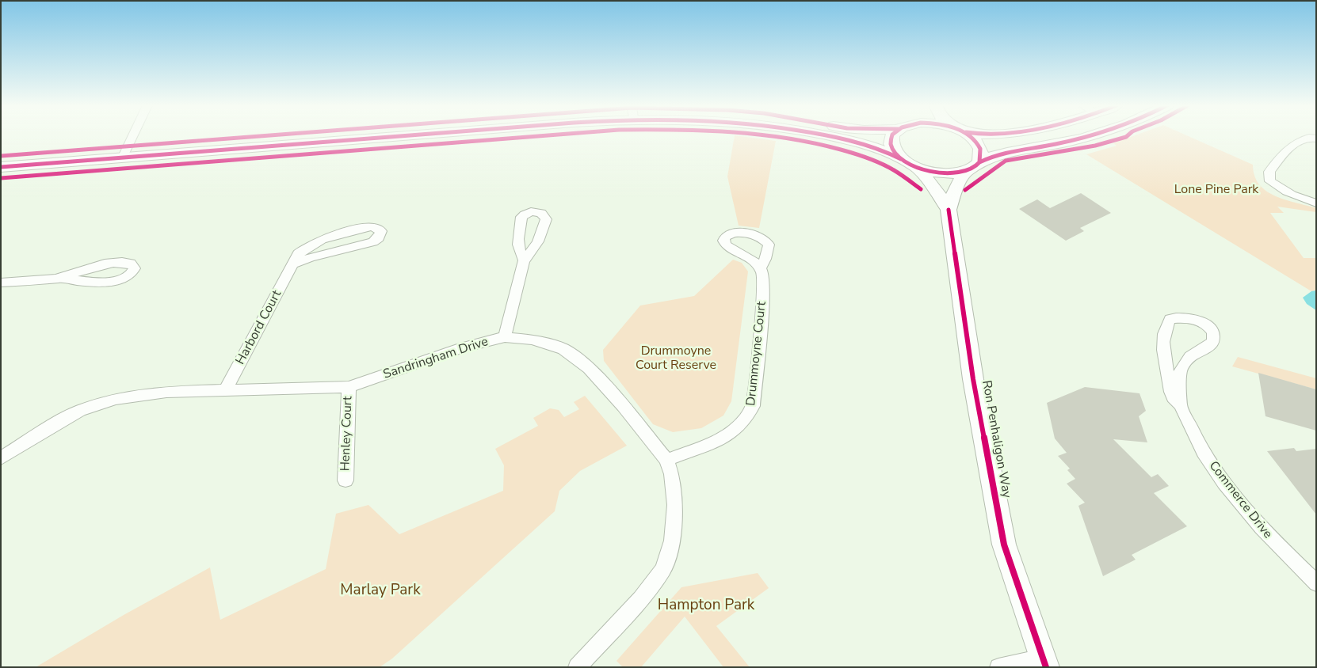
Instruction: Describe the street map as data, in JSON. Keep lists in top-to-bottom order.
{
  "streets": {
    "main road": ["Ron Penhaligon Way"],
    "street": [
      "Harbord Court",
      "Drummoyne Court",
      "Sandringham Drive",
      "Henley Court",
      "Commerce Drive"
    ]
  },
  "crossings": [
    ["Harbord Court", "Sandringham Drive"],
    ["Drummoyne Court", "Sandringham Drive"],
    ["Sandringham Drive", "Henley Court"]
  ],
  "parks": [
    "Lone Pine Park",
    "Drummoyne Court Reserve",
    "Marlay Park",
    "Hampton Park"
  ]
}
